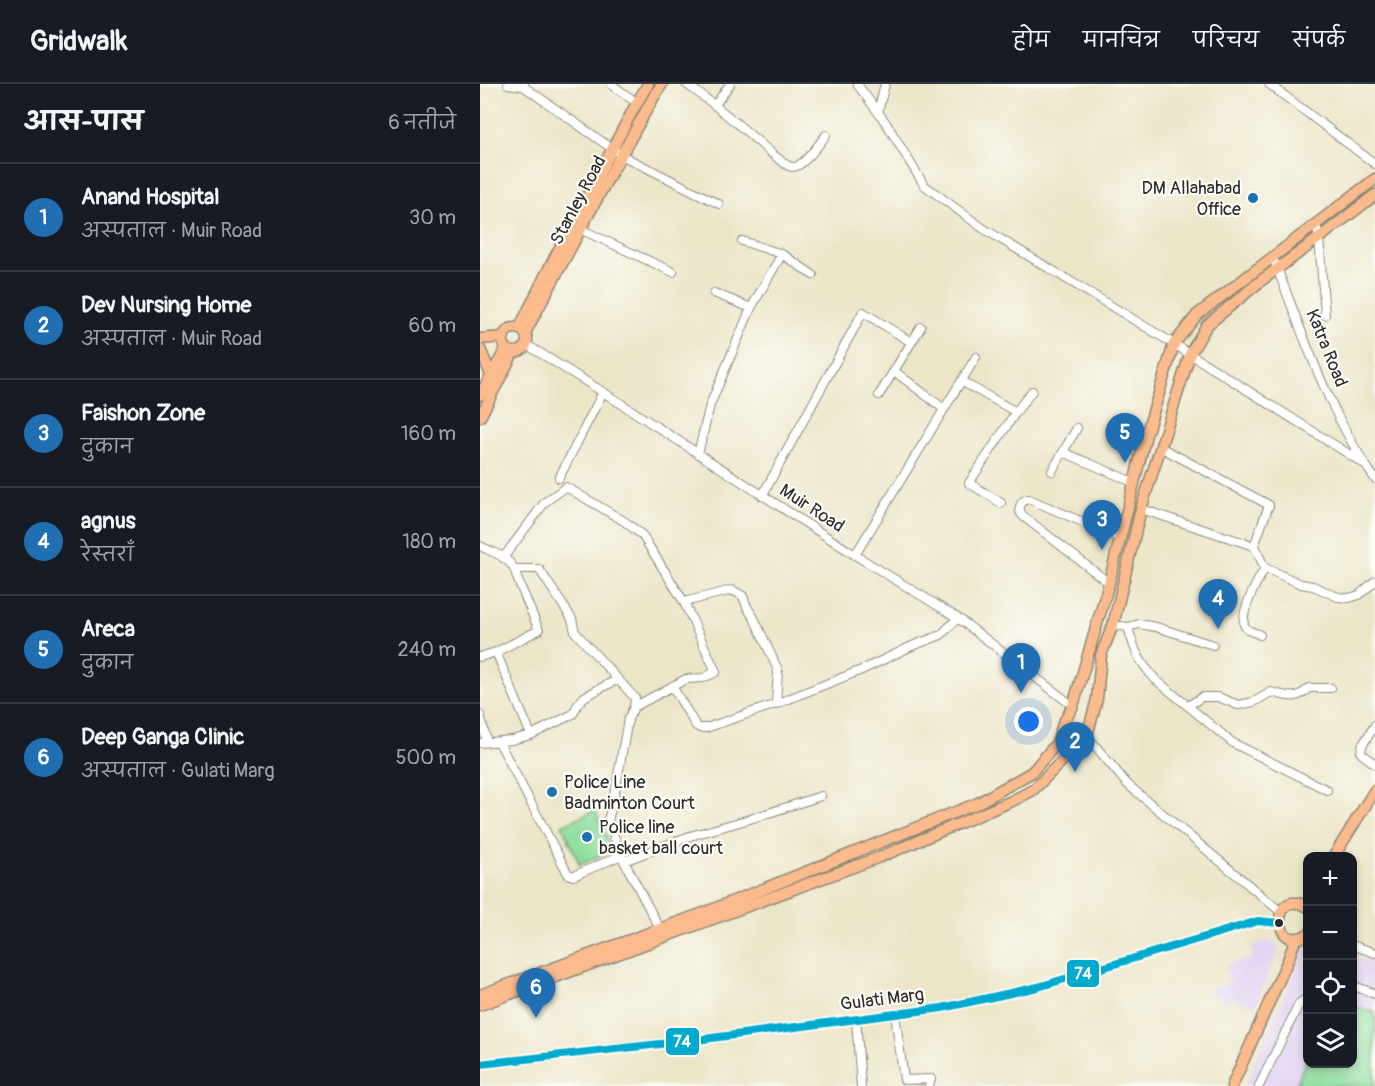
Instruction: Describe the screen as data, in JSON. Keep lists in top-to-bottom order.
{
  "streets": {
    "main road": ["Stanley Road"],
    "street": ["Katra Road", "Muir Road", "Gulati Marg"]
  },
  "crossings": [
    ["Stanley Road", "Muir Road"]
  ],
  "places": ["DM Allahabad Office", "Police Line Badminton Court", "Police line basket ball court"],
  "lines": ["transit line 74"],
  "page": {
    "header": "Gridwalk",
    "nav": [
      "होम",
      "मानचित्र",
      "परिचय",
      "संपर्क"
    ],
    "heading": ["आस-पास", "6 नतीजे"],
    "list": [
      {
        "mark": "1",
        "name": "Anand Hospital",
        "note": "अस्पताल · Muir Road",
        "value": "30 m"
      },
      {
        "mark": "2",
        "name": "Dev Nursing Home",
        "note": "अस्पताल · Muir Road",
        "value": "60 m"
      },
      {
        "mark": "3",
        "name": "Faishon Zone",
        "note": "दुकान",
        "value": "160 m"
      },
      {
        "mark": "4",
        "name": "agnus",
        "note": "रेस्तराँ",
        "value": "180 m"
      },
      {
        "mark": "5",
        "name": "Areca",
        "note": "दुकान",
        "value": "240 m"
      },
      {
        "mark": "6",
        "name": "Deep Ganga Clinic",
        "note": "अस्पताल · Gulati Marg",
        "value": "500 m"
      }
    ],
    "pins": [
      "5",
      "3",
      "4",
      "1",
      "2",
      "6"
    ],
    "map_buttons": ["+", "−"]
  }
}
